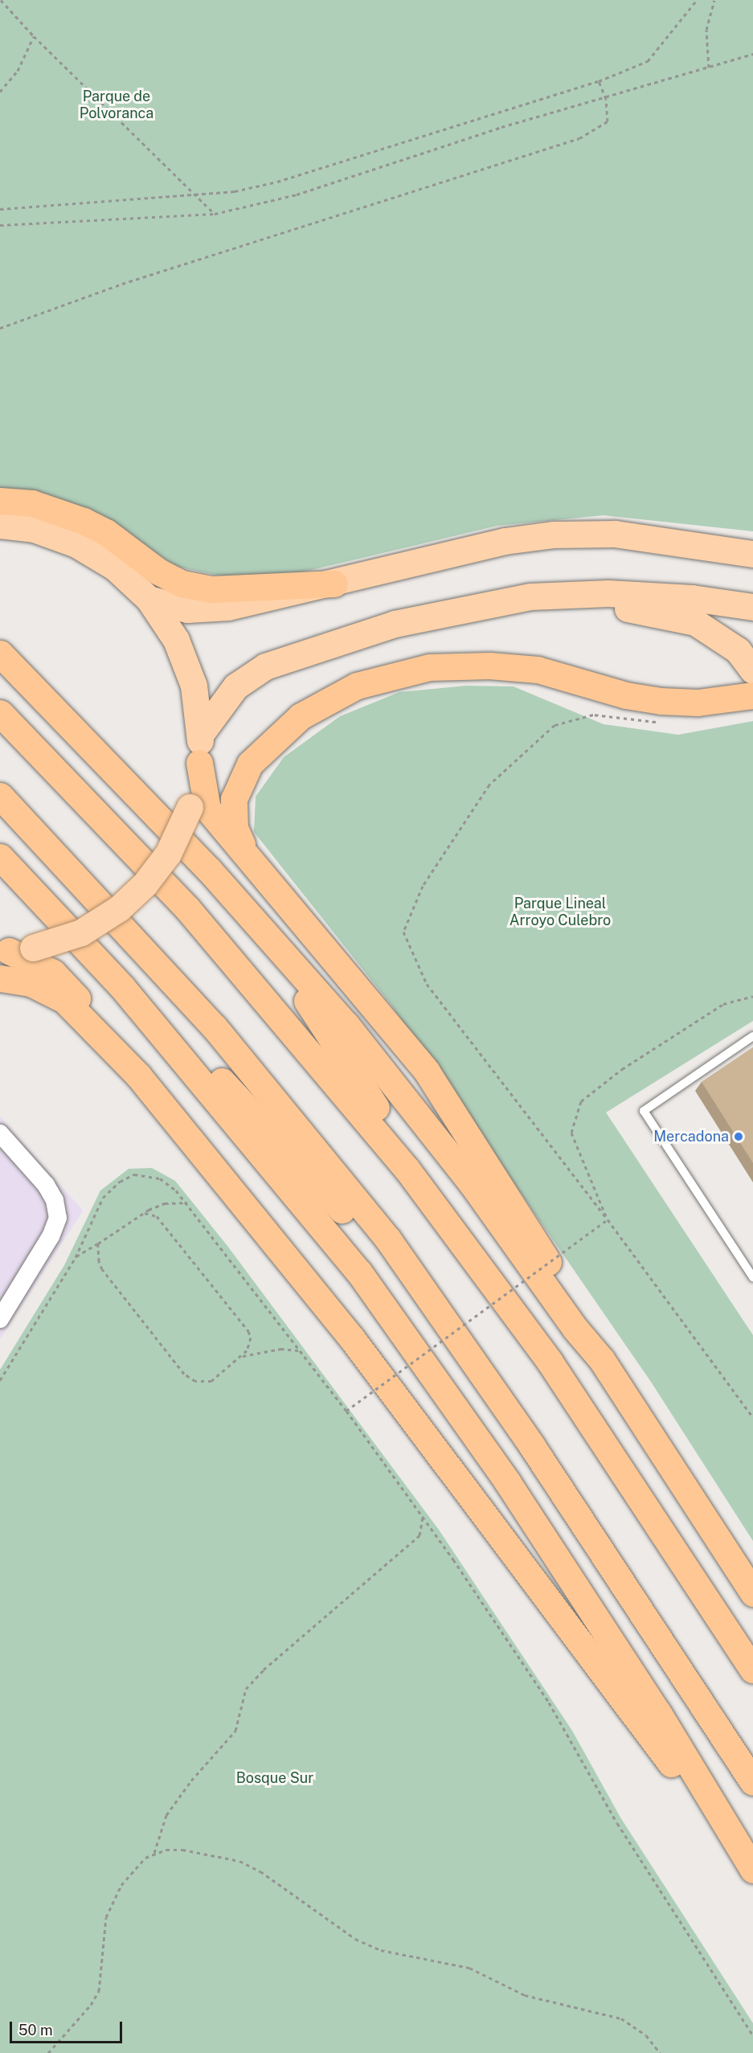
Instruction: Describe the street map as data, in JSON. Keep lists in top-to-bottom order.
{
  "parks": ["Parque de Polvoranca", "Parque Lineal Arroyo Culebro", "Bosque Sur"],
  "places": ["Mercadona"],
  "scale_bar": "50 m"
}
